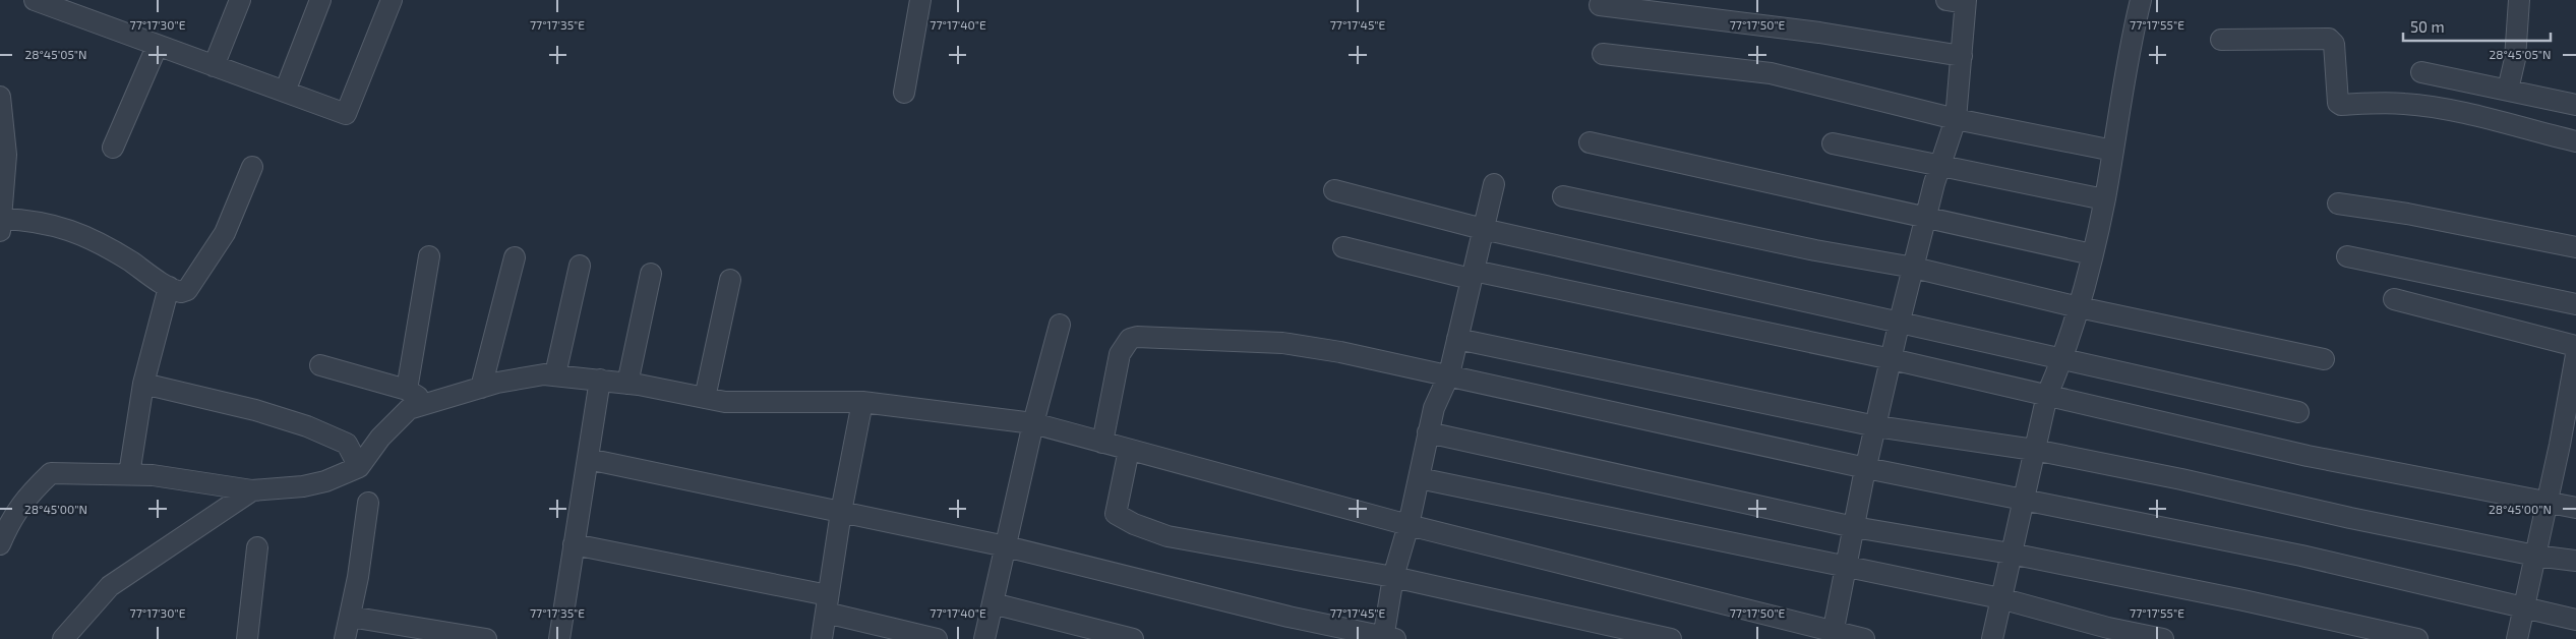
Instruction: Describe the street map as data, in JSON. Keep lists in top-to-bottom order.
{
  "scale_bar": "50 m",
  "coordinates": [
    "77°17'30\"E",
    "77°17'35\"E",
    "77°17'40\"E",
    "77°17'45\"E",
    "77°17'50\"E",
    "77°17'55\"E",
    "28°45'05\"N",
    "28°45'00\"N"
  ]
}
